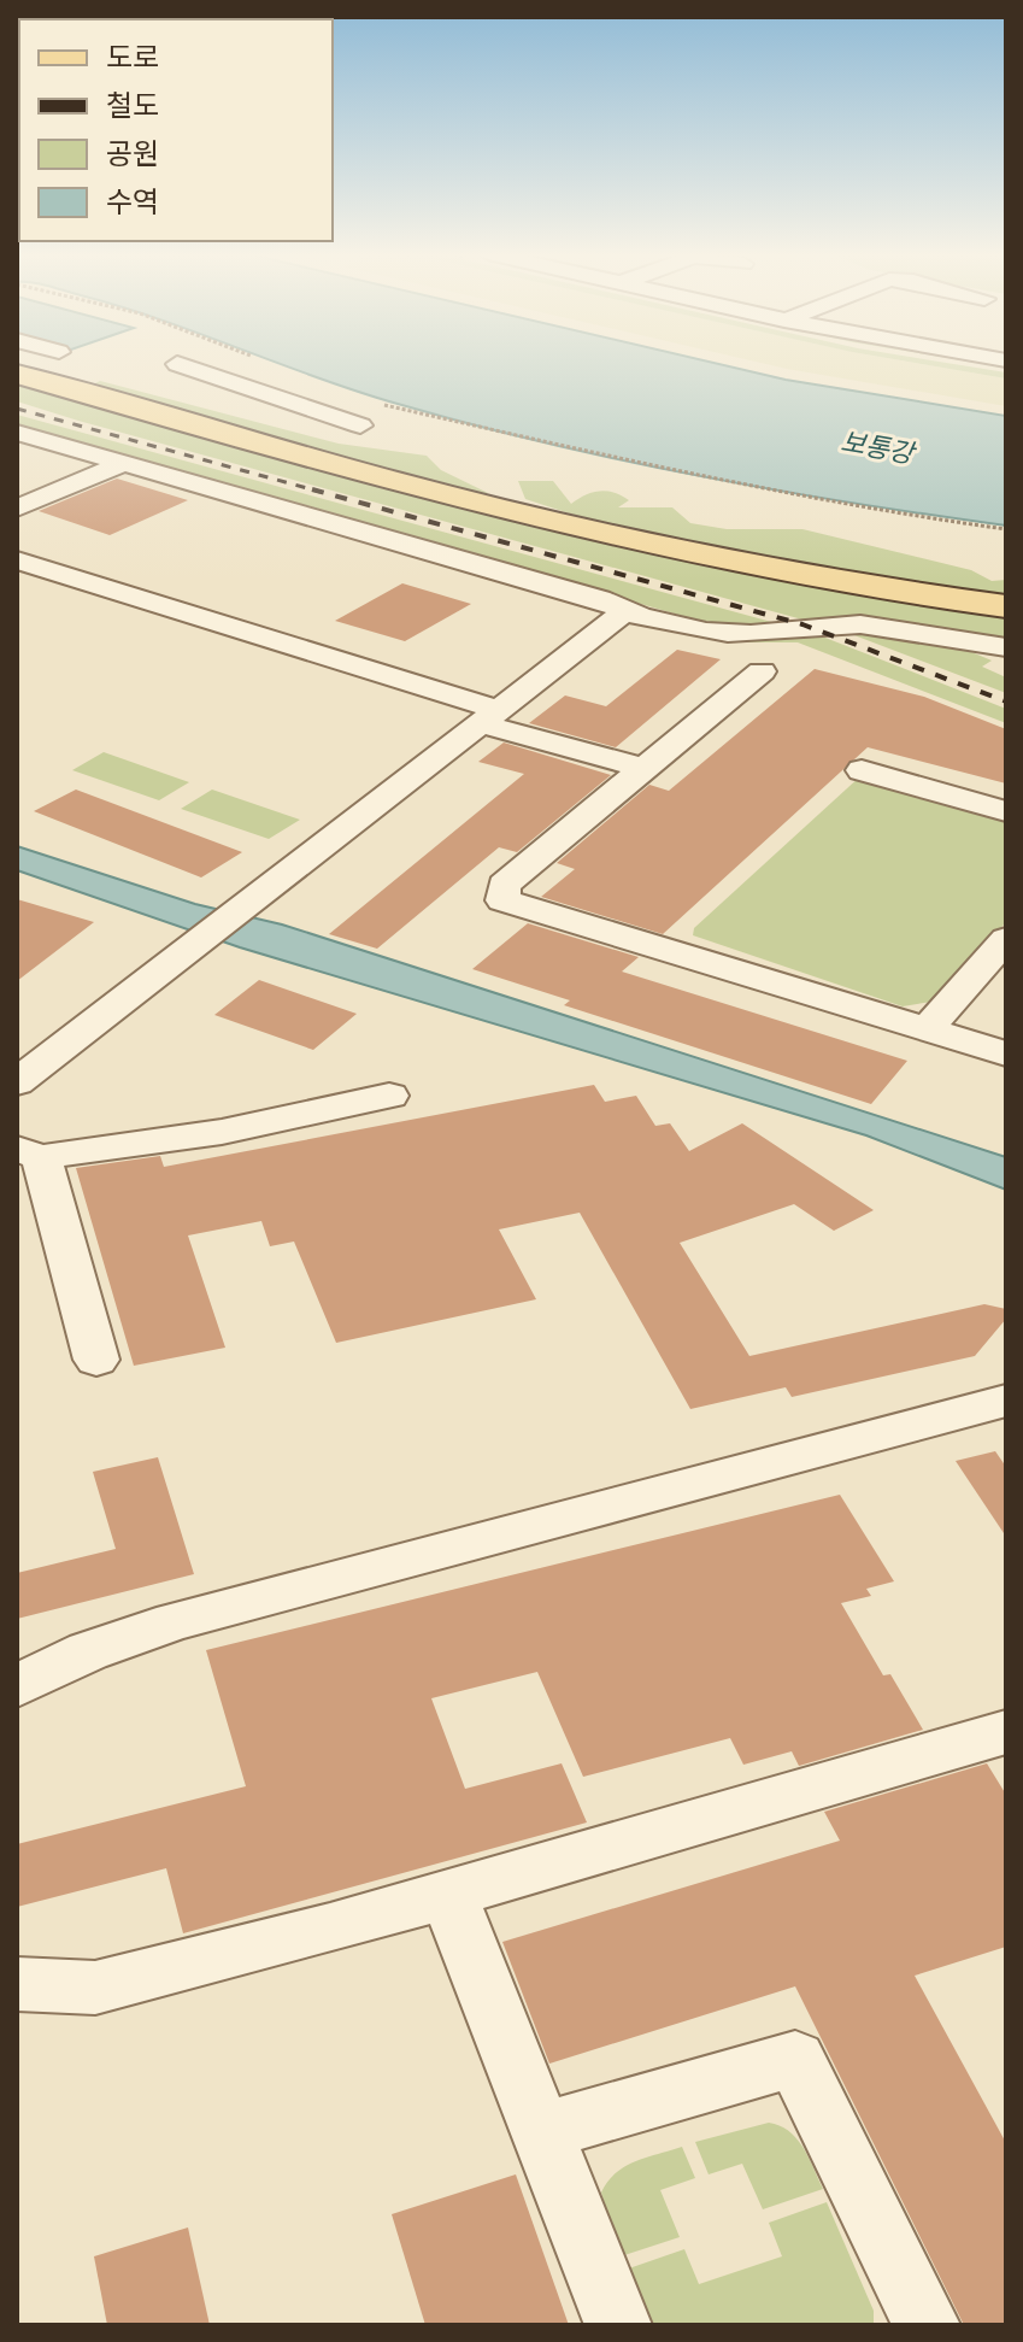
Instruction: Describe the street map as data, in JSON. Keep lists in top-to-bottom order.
{
  "water": ["보통강"],
  "legend": [
    "도로",
    "철도",
    "공원",
    "수역"
  ]
}
